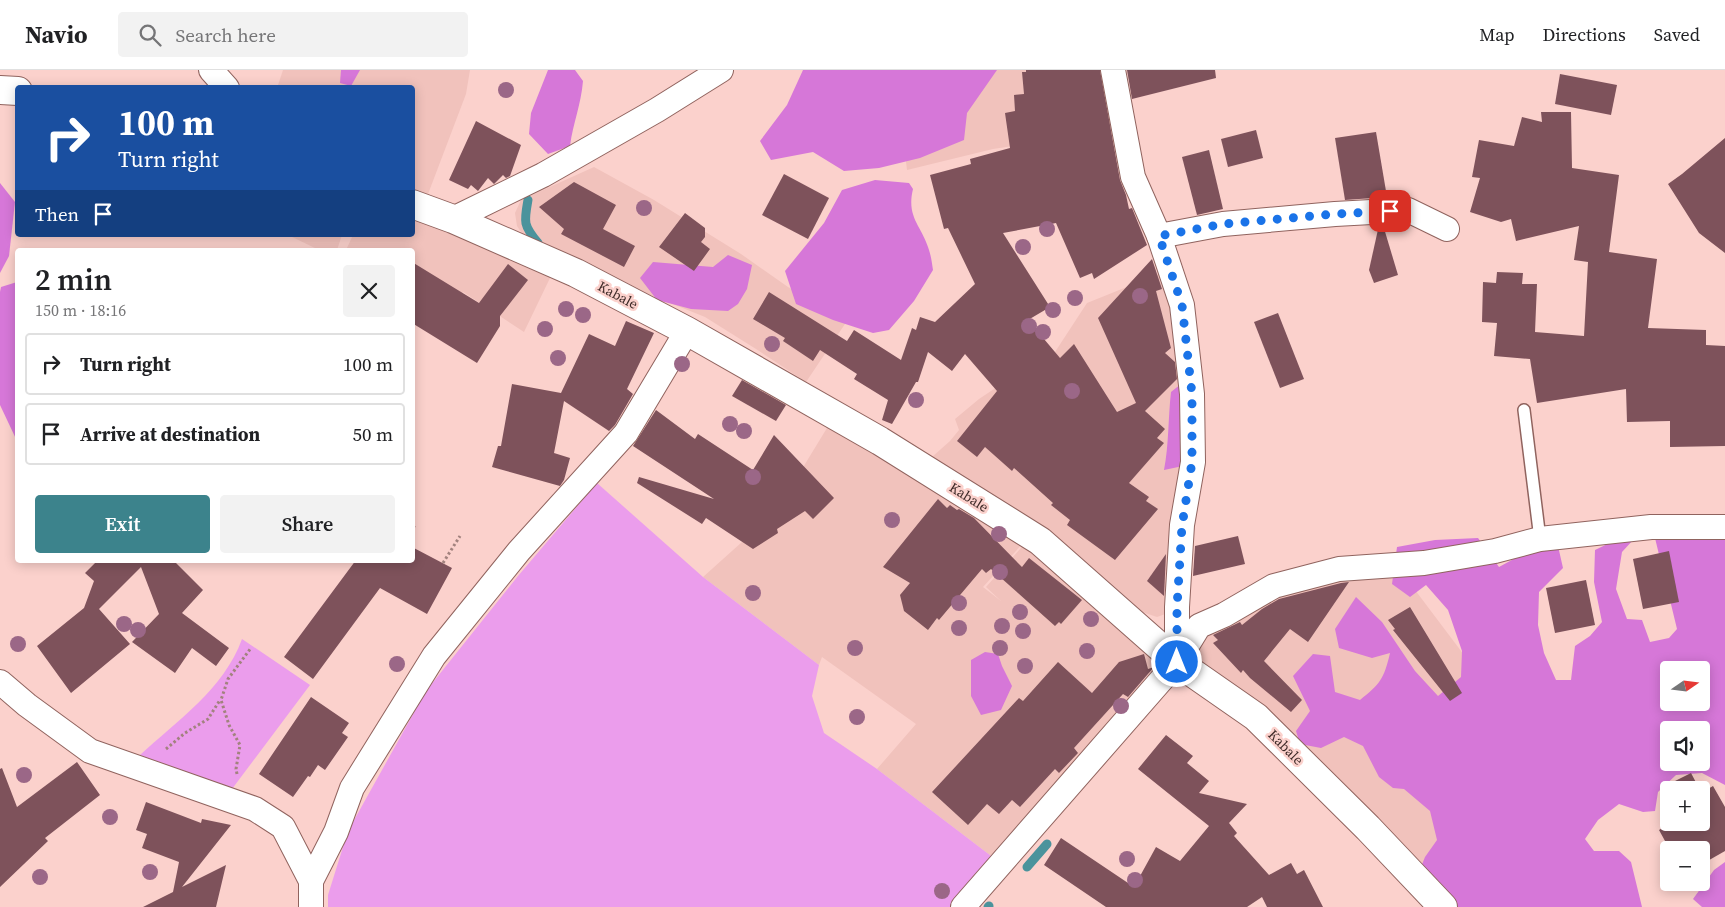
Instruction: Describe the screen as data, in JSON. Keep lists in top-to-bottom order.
{
  "streets": {
    "street": ["Kabale"]
  },
  "north": "right",
  "page": {
    "header": "Navio",
    "search": "Search here",
    "nav": ["Map", "Directions", "Saved"],
    "turn": ["100 m", "Turn right"],
    "then": "Then",
    "heading": ["2 min", "150 m · 18:16"],
    "list": [
      {
        "name": "Turn right",
        "value": "100 m"
      },
      {
        "name": "Arrive at destination",
        "value": "50 m"
      }
    ],
    "buttons": ["Exit", "Share"],
    "map_buttons": ["+", "−"]
  }
}
